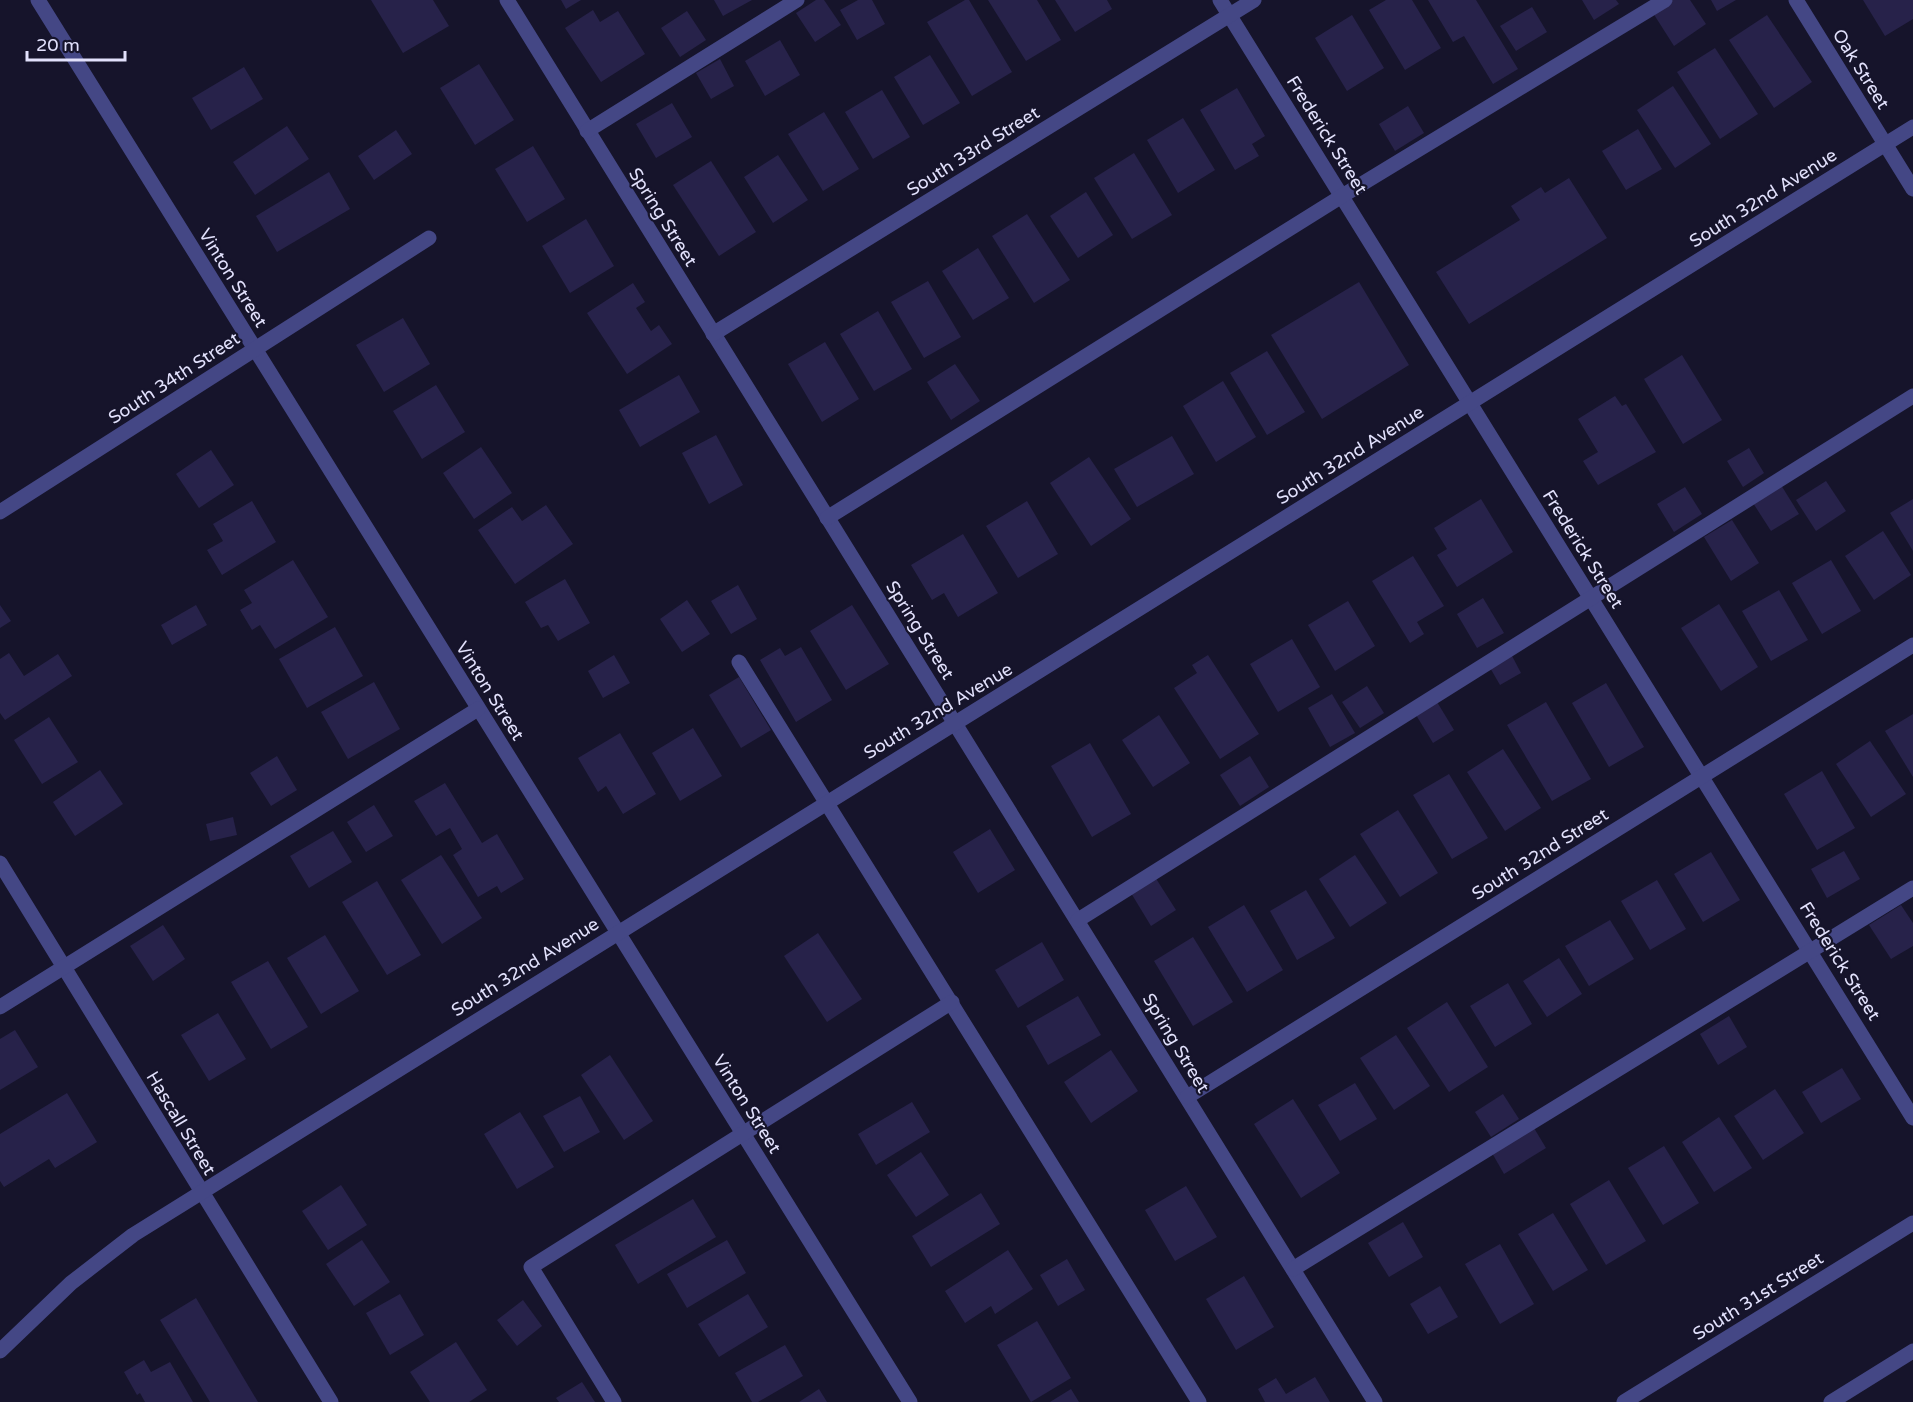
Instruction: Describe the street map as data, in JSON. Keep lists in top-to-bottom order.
{
  "streets": {
    "street": [
      "Oak Street",
      "Frederick Street",
      "South 33rd Street",
      "South 32nd Avenue",
      "Spring Street",
      "Vinton Street",
      "South 34th Street",
      "South 32nd Street",
      "Hascall Street",
      "South 31st Street"
    ]
  },
  "crossings": [
    ["Oak Street", "South 32nd Avenue"],
    ["Frederick Street", "South 33rd Street"],
    ["Frederick Street", "South 32nd Avenue"],
    ["Frederick Street", "South 32nd Street"],
    ["South 33rd Street", "Spring Street"],
    ["South 32nd Avenue", "Spring Street"],
    ["South 32nd Avenue", "Vinton Street"],
    ["South 32nd Avenue", "Hascall Street"],
    ["Spring Street", "South 32nd Street"],
    ["Vinton Street", "South 34th Street"]
  ],
  "scale_bar": "20 m"
}
